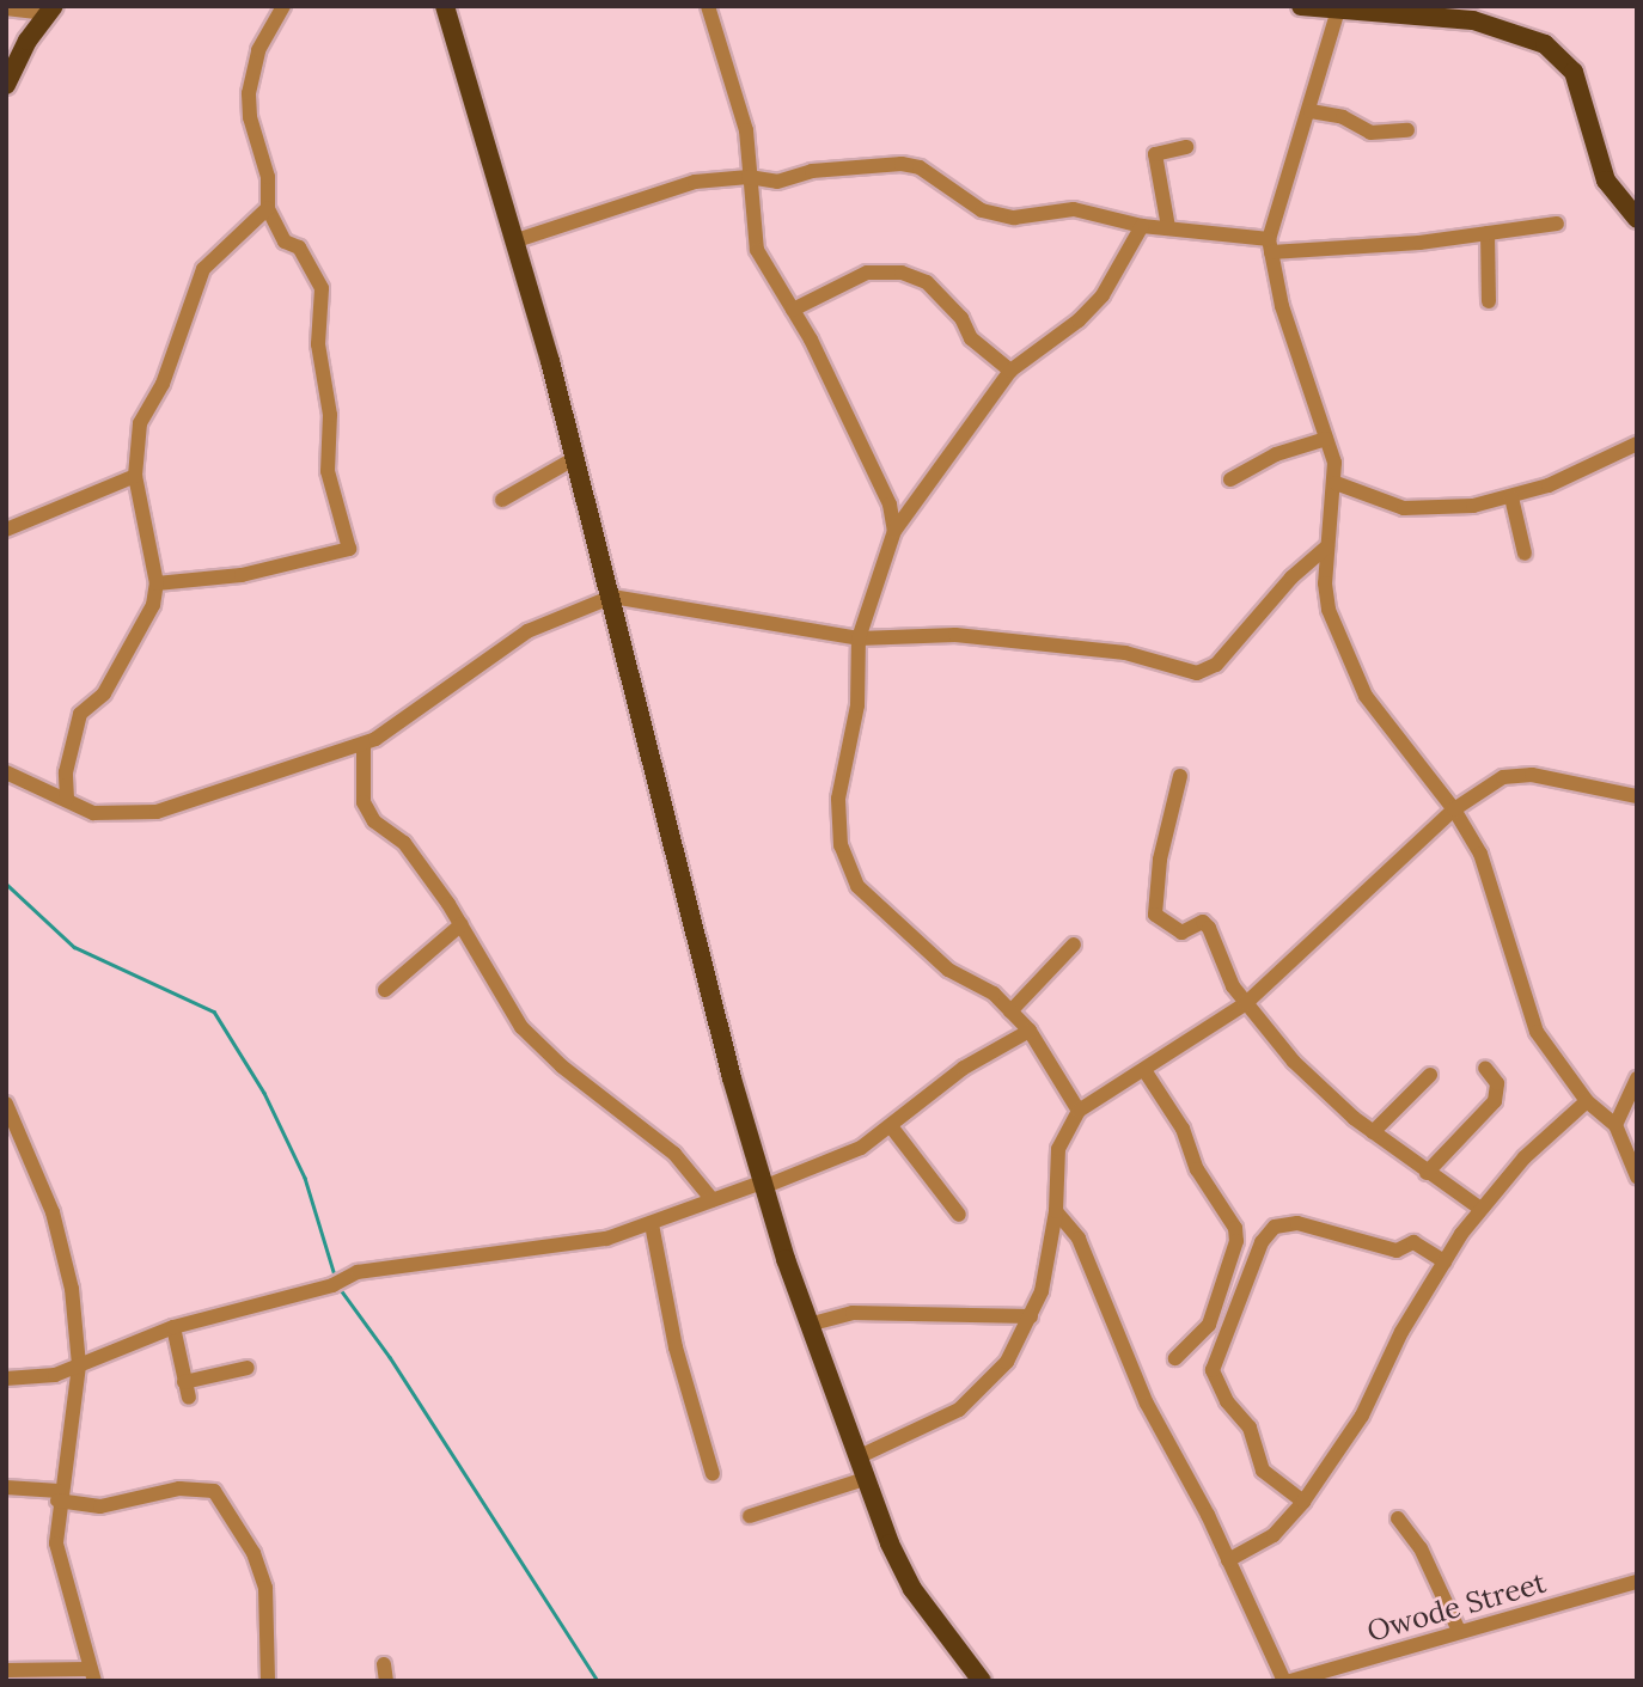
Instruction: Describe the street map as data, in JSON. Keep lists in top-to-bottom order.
{
  "streets": {
    "street": ["Owode Street"]
  }
}
